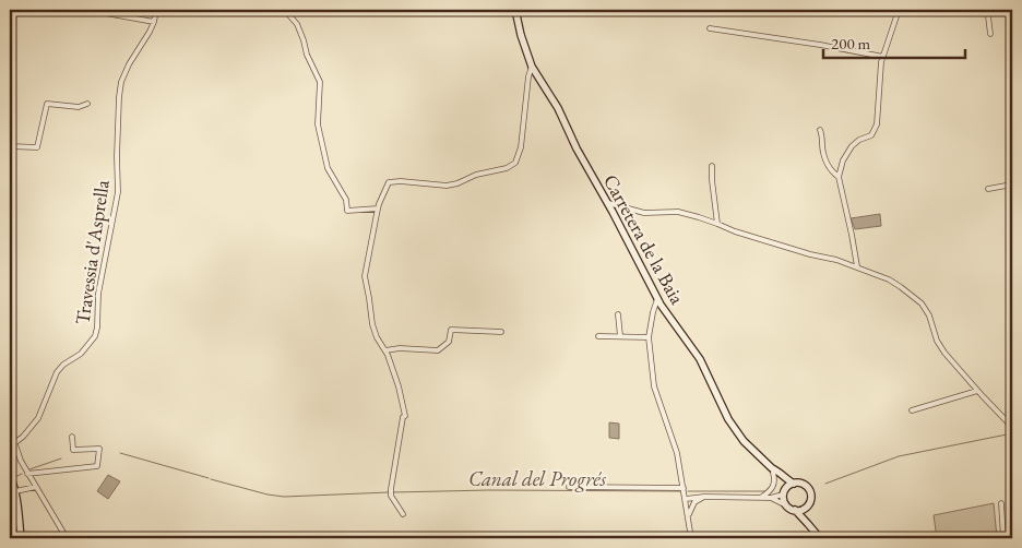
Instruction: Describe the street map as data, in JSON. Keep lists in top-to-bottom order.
{
  "streets": {
    "main road": ["Carretera de la Baia"],
    "street": ["Travessia d'Asprella"]
  },
  "water": ["Canal del Progrés"],
  "scale_bar": "200 m"
}
